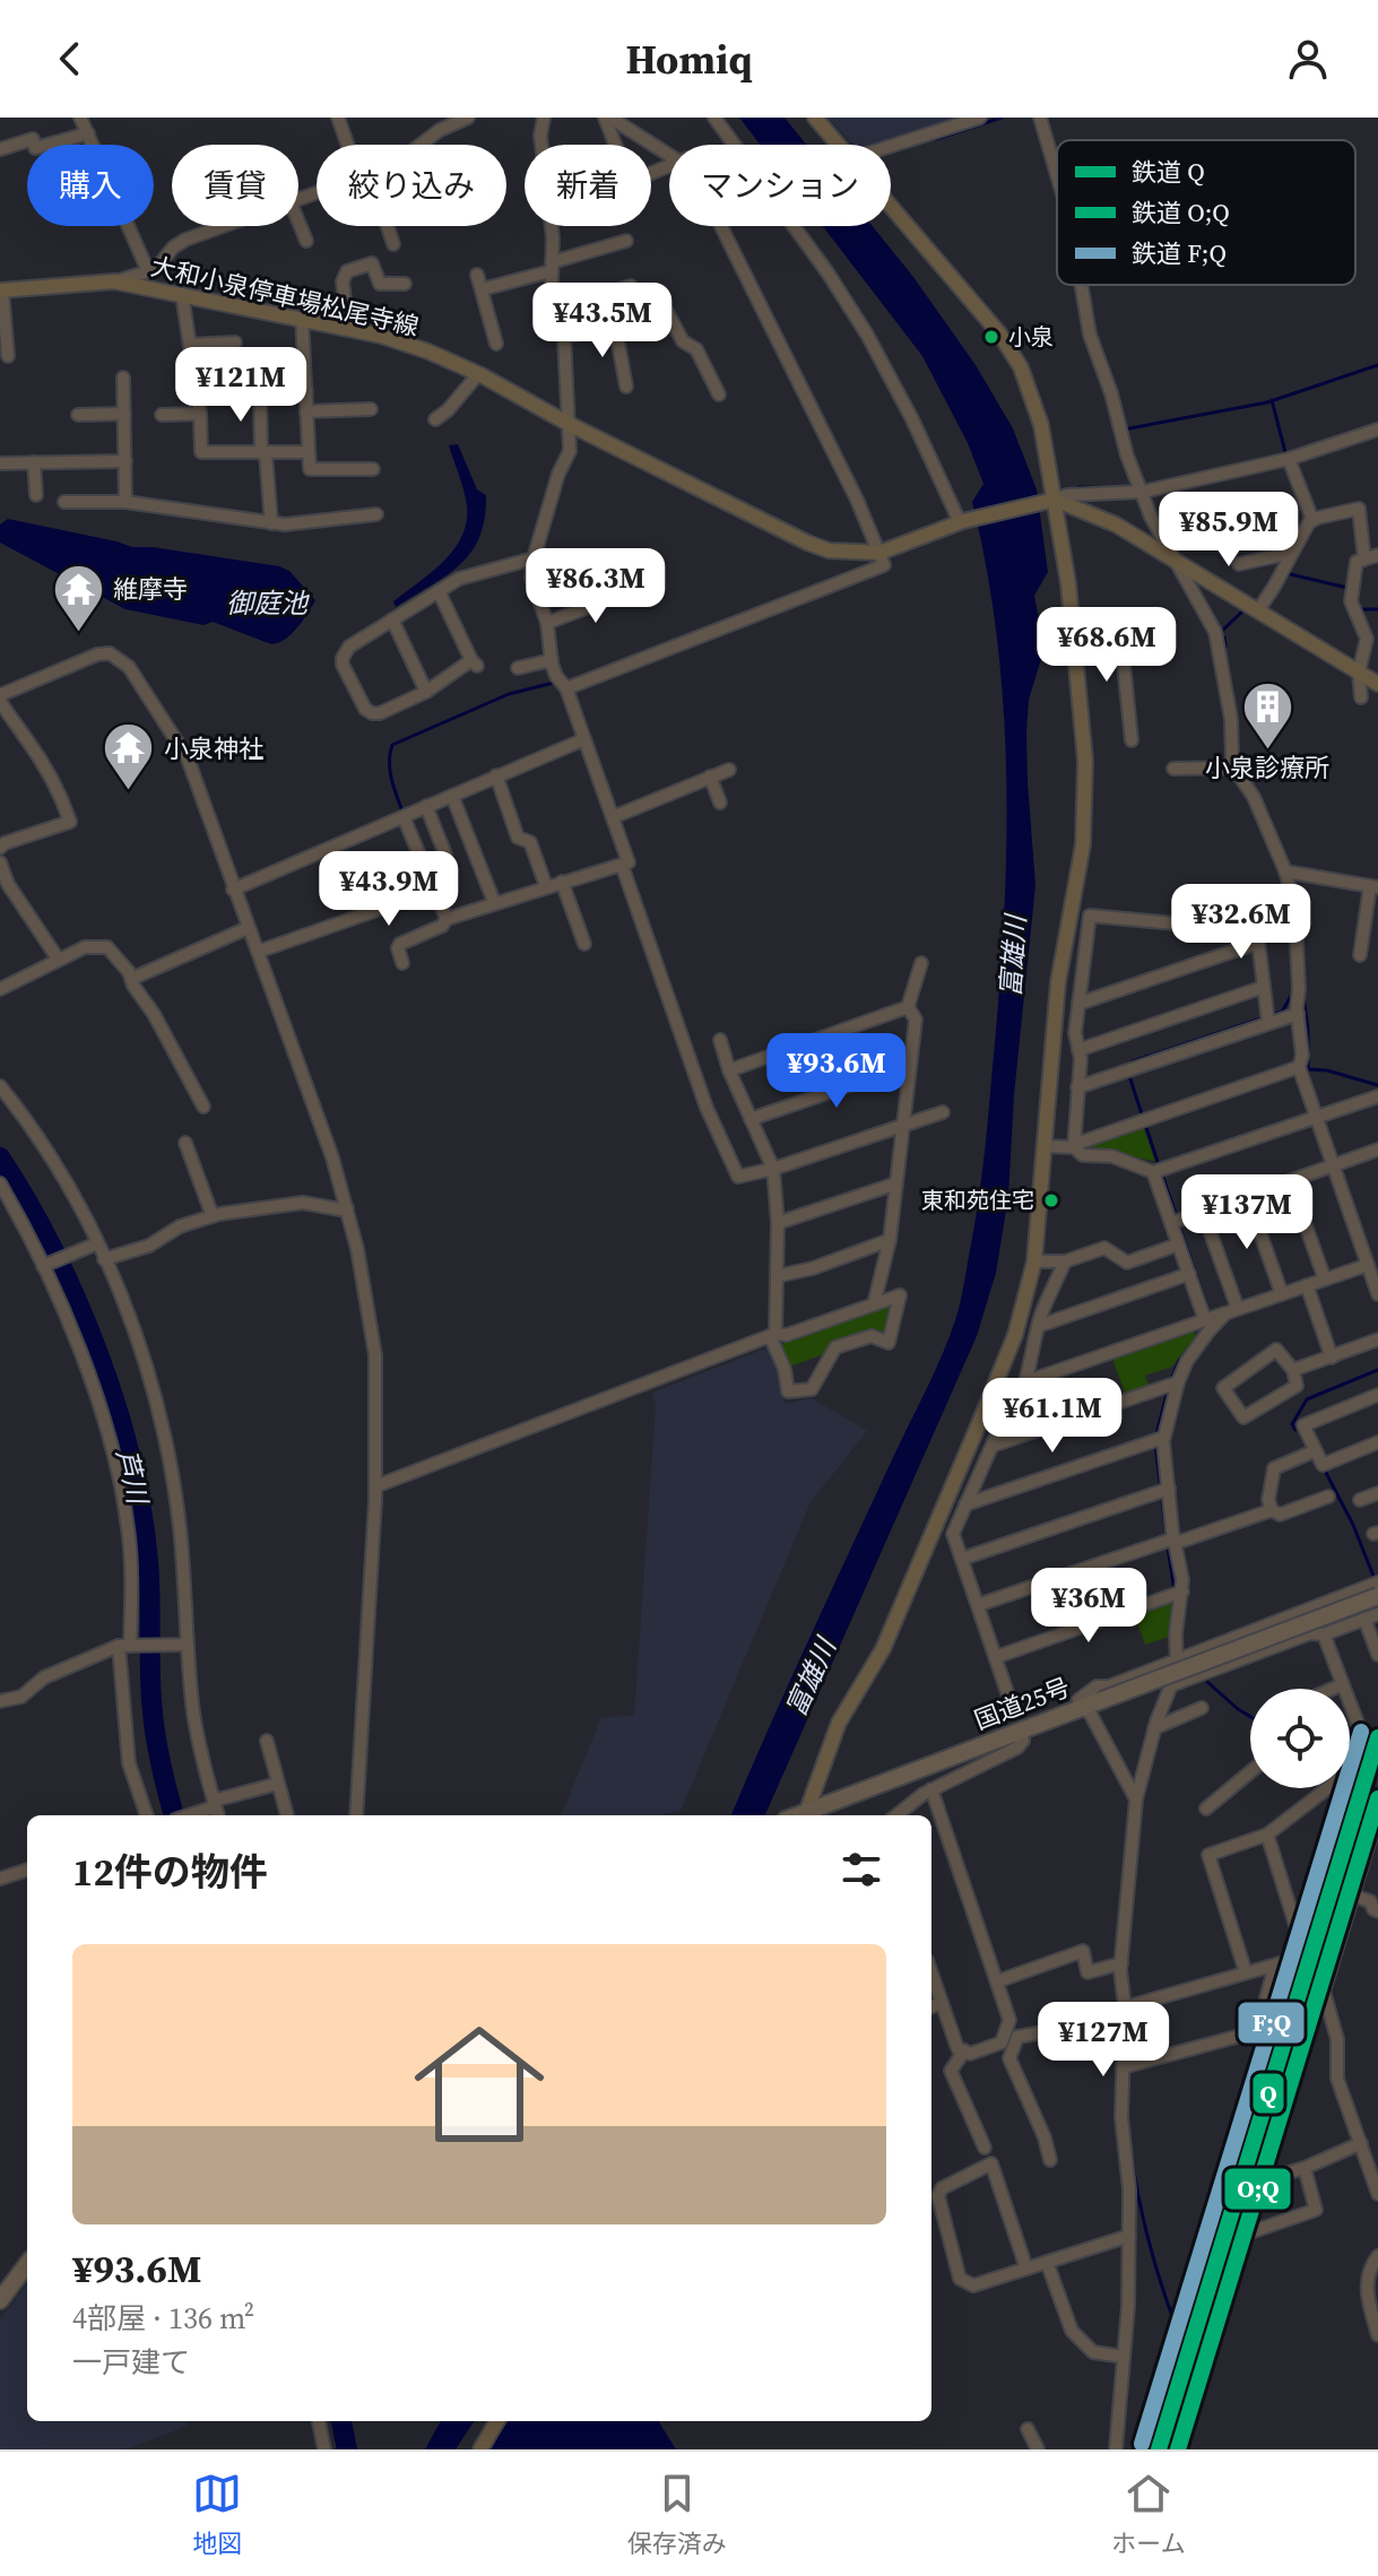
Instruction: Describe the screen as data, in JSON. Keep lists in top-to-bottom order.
{
  "streets": {
    "highway": ["国道25号"],
    "main road": ["大和小泉停車場松尾寺線"]
  },
  "water": ["御庭池", "富雄川", "芦川"],
  "places": {
    "other": ["小泉", "東和苑住宅"],
    "temple": ["維摩寺", "小泉神社"],
    "building": ["小泉診療所"]
  },
  "lines": ["rail line F;Q", "rail line Q", "rail line O;Q"],
  "legend": ["鉄道 Q", "鉄道 O;Q", "鉄道 F;Q"],
  "page": {
    "header": "Homiq",
    "chip": [
      "購入",
      "賃貸",
      "絞り込み",
      "新着",
      "マンション"
    ],
    "price": [
      "¥43.5M",
      "¥121M",
      "¥85.9M",
      "¥86.3M",
      "¥68.6M",
      "¥43.9M",
      "¥32.6M",
      "¥93.6M",
      "¥137M",
      "¥61.1M",
      "¥36M",
      "¥127M"
    ],
    "heading": "12件の物件",
    "list": [
      {
        "name": "¥93.6M",
        "note": "4部屋 · 136 m² · 一戸建て"
      }
    ],
    "tabs": ["地図", "保存済み", "ホーム"]
  }
}
